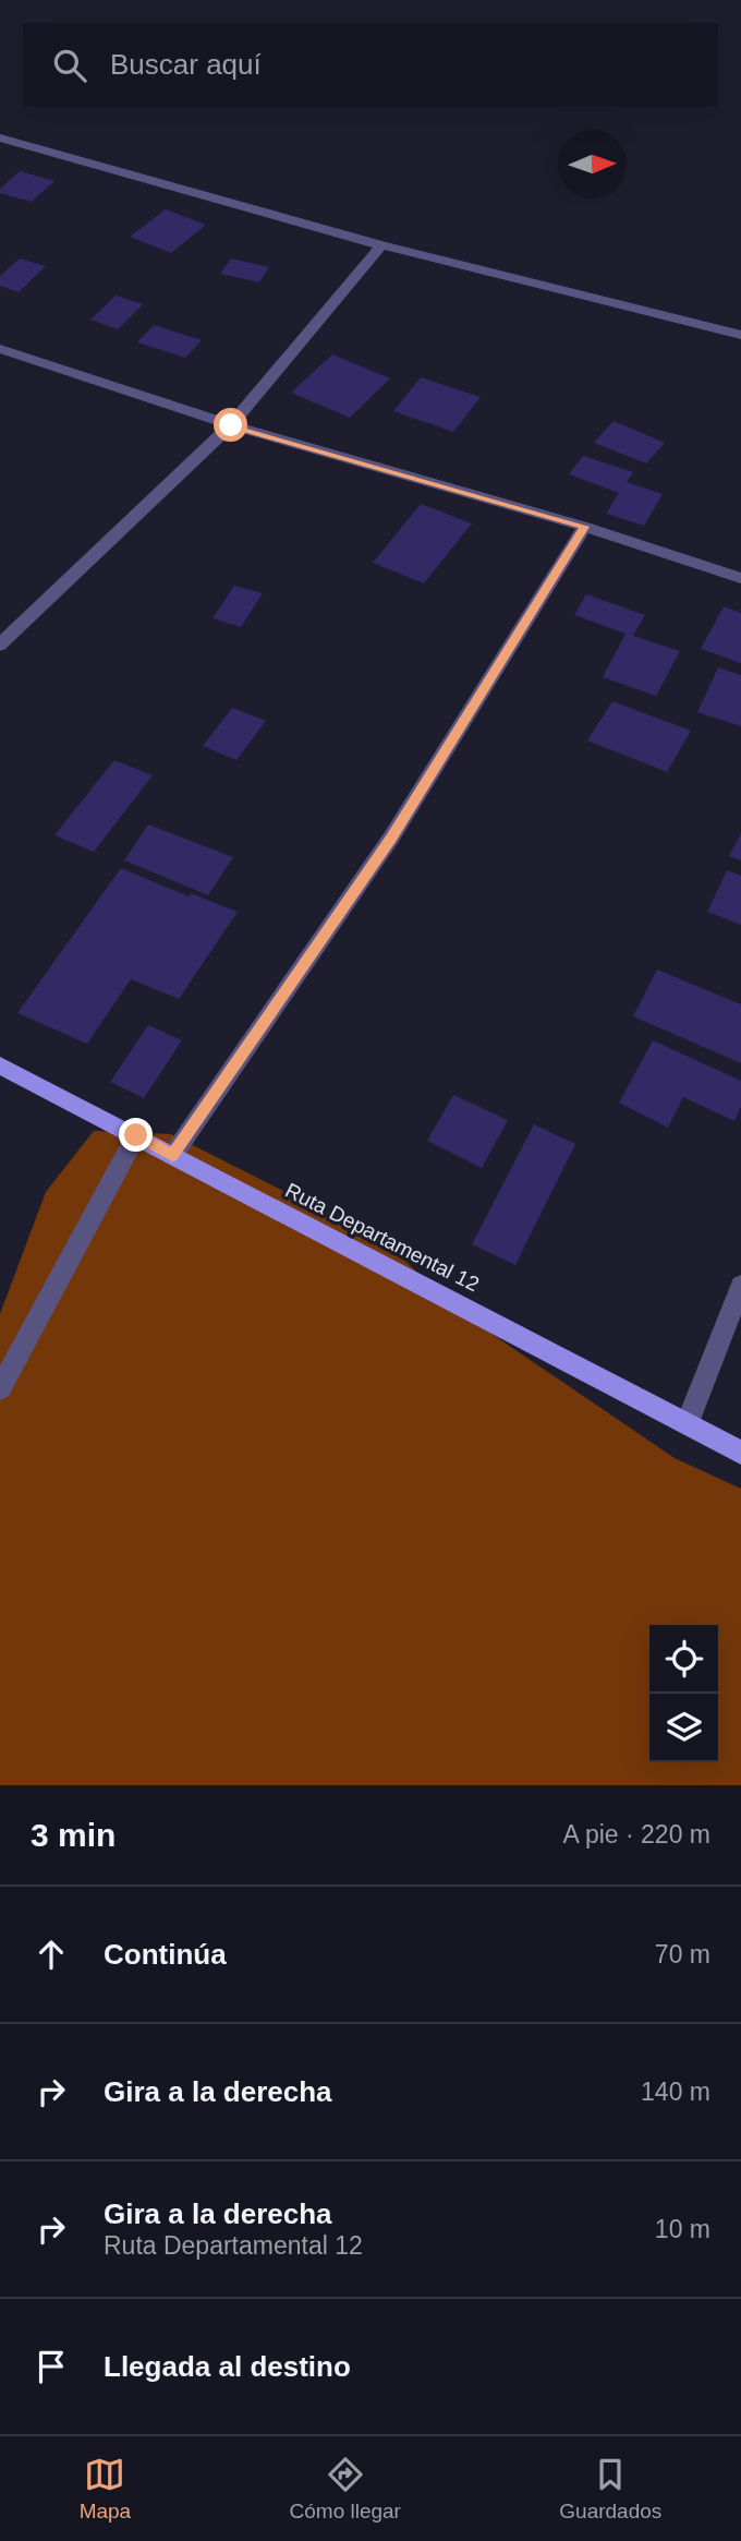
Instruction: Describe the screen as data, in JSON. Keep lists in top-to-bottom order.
{
  "streets": {
    "main road": ["Ruta Departamental 12"]
  },
  "north": "right",
  "page": {
    "search": "Buscar aquí",
    "heading": ["3 min", "A pie · 220 m"],
    "list": [
      ["Continúa", "70 m"],
      ["Gira a la derecha", "140 m"],
      ["Gira a la derecha", "Ruta Departamental 12", "10 m"],
      "Llegada al destino"
    ],
    "nav": ["Mapa", "Cómo llegar", "Guardados"]
  }
}
